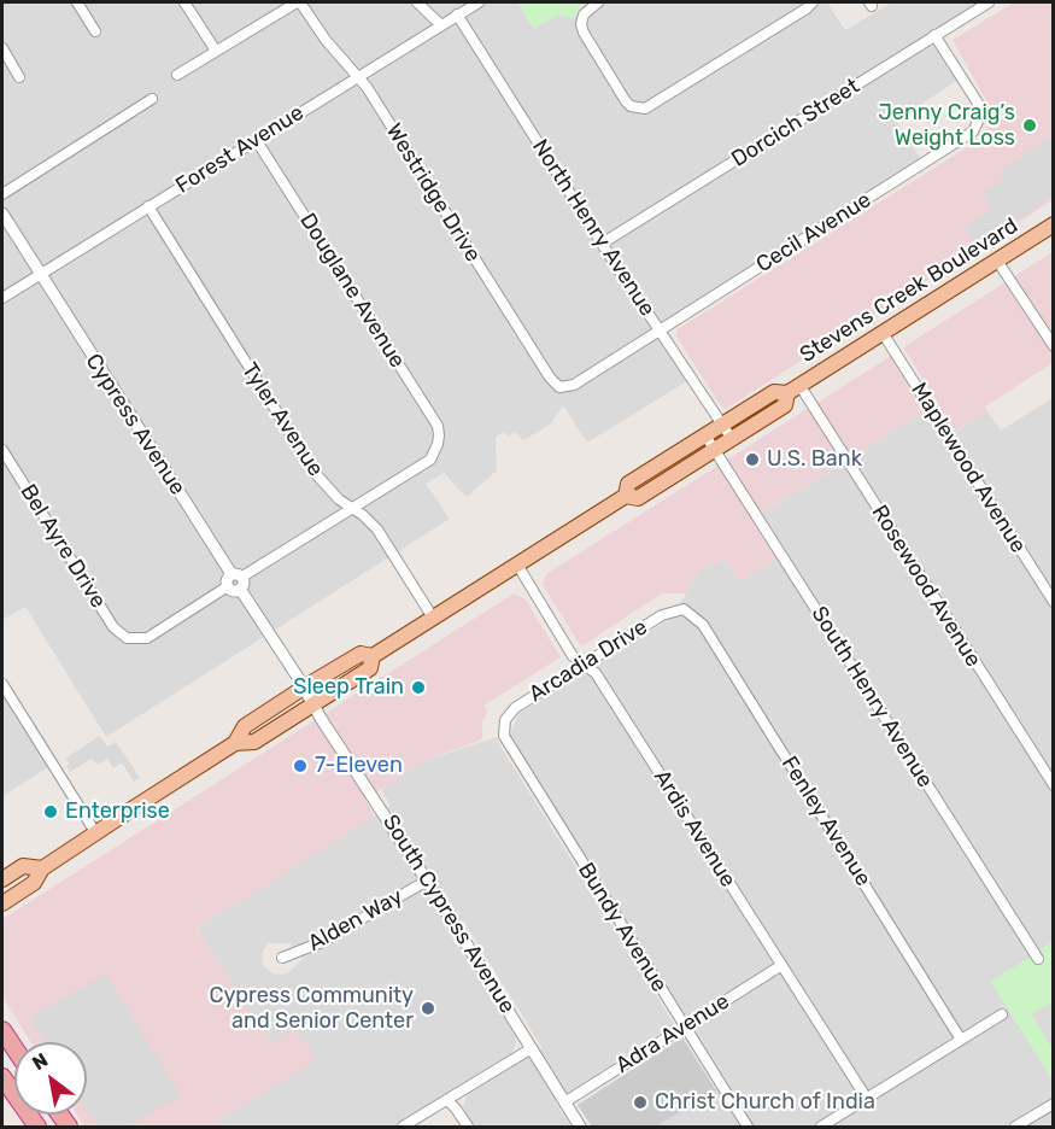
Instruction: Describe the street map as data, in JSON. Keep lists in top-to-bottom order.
{
  "streets": {
    "main road": ["Stevens Creek Boulevard"],
    "street": [
      "Dorcich Street",
      "Forest Avenue",
      "Westridge Drive",
      "North Henry Avenue",
      "Cecil Avenue",
      "Douglane Avenue",
      "Tyler Avenue",
      "Cypress Avenue",
      "Maplewood Avenue",
      "Bel Ayre Drive",
      "Rosewood Avenue",
      "Arcadia Drive",
      "South Henry Avenue",
      "Fenley Avenue",
      "Ardis Avenue",
      "South Cypress Avenue",
      "Alden Way",
      "Bundy Avenue",
      "Adra Avenue"
    ]
  },
  "crossings": [
    ["Dorcich Street", "North Henry Avenue"],
    ["Dorcich Street", "Cecil Avenue"],
    ["Forest Avenue", "Westridge Drive"],
    ["Forest Avenue", "North Henry Avenue"],
    ["Forest Avenue", "Douglane Avenue"],
    ["Forest Avenue", "Tyler Avenue"],
    ["Forest Avenue", "Cypress Avenue"],
    ["Westridge Drive", "Cecil Avenue"],
    ["North Henry Avenue", "Cecil Avenue"],
    ["North Henry Avenue", "Stevens Creek Boulevard"],
    ["Douglane Avenue", "Tyler Avenue"],
    ["Stevens Creek Boulevard", "Tyler Avenue"],
    ["Stevens Creek Boulevard", "Cypress Avenue"],
    ["Stevens Creek Boulevard", "Maplewood Avenue"],
    ["Stevens Creek Boulevard", "Rosewood Avenue"],
    ["Stevens Creek Boulevard", "South Henry Avenue"],
    ["Stevens Creek Boulevard", "Ardis Avenue"],
    ["Stevens Creek Boulevard", "South Cypress Avenue"],
    ["Cypress Avenue", "Bel Ayre Drive"],
    ["Arcadia Drive", "Fenley Avenue"],
    ["Arcadia Drive", "Ardis Avenue"],
    ["Arcadia Drive", "Bundy Avenue"],
    ["Ardis Avenue", "Adra Avenue"],
    ["South Cypress Avenue", "Alden Way"],
    ["South Cypress Avenue", "Adra Avenue"],
    ["Bundy Avenue", "Adra Avenue"]
  ],
  "places": [
    "Jenny Craig’s Weight Loss",
    "U.S. Bank",
    "Sleep Train",
    "7-Eleven",
    "Enterprise",
    "Cypress Community and Senior Center",
    "Christ Church of India"
  ],
  "north": "top left"
}
